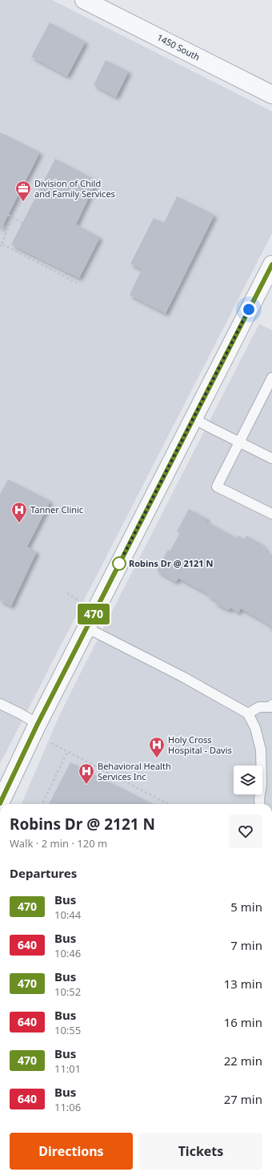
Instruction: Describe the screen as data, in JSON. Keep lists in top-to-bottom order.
{
  "streets": {
    "street": ["1450 South"]
  },
  "places": {
    "office": ["Division of Child and Family Services"],
    "hospital": ["Tanner Clinic", "Holy Cross Hospital - Davis", "Behavioral Health Services Inc"],
    "other": ["Robins Dr @ 2121 N"]
  },
  "lines": ["bus line 470"],
  "page": {
    "on_map": "470",
    "heading": [
      ["Robins Dr @ 2121 N", "Walk · 2 min · 120 m"],
      "Departures"
    ],
    "list": [
      {
        "mark": "470",
        "name": "Bus",
        "note": "10:44",
        "value": "5 min"
      },
      {
        "mark": "640",
        "name": "Bus",
        "note": "10:46",
        "value": "7 min"
      },
      {
        "mark": "470",
        "name": "Bus",
        "note": "10:52",
        "value": "13 min"
      },
      {
        "mark": "640",
        "name": "Bus",
        "note": "10:55",
        "value": "16 min"
      },
      {
        "mark": "470",
        "name": "Bus",
        "note": "11:01",
        "value": "22 min"
      },
      {
        "mark": "640",
        "name": "Bus",
        "note": "11:06",
        "value": "27 min"
      }
    ],
    "buttons": ["Directions", "Tickets"]
  }
}
